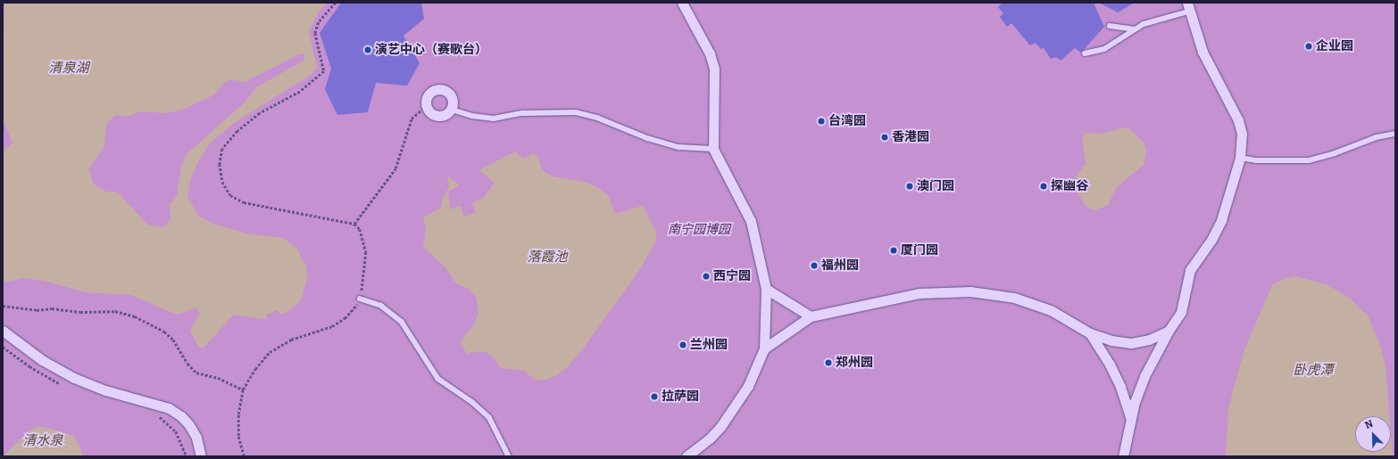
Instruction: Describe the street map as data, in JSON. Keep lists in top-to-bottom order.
{
  "water": [
    "清泉湖",
    "落霞池",
    "卧虎潭",
    "清水泉"
  ],
  "parks": ["南宁园博园"],
  "places": [
    "企业园",
    "演艺中心（赛歌台）",
    "台湾园",
    "香港园",
    "澳门园",
    "探幽谷",
    "厦门园",
    "福州园",
    "西宁园",
    "兰州园",
    "郑州园",
    "拉萨园"
  ],
  "north": "top left"
}
